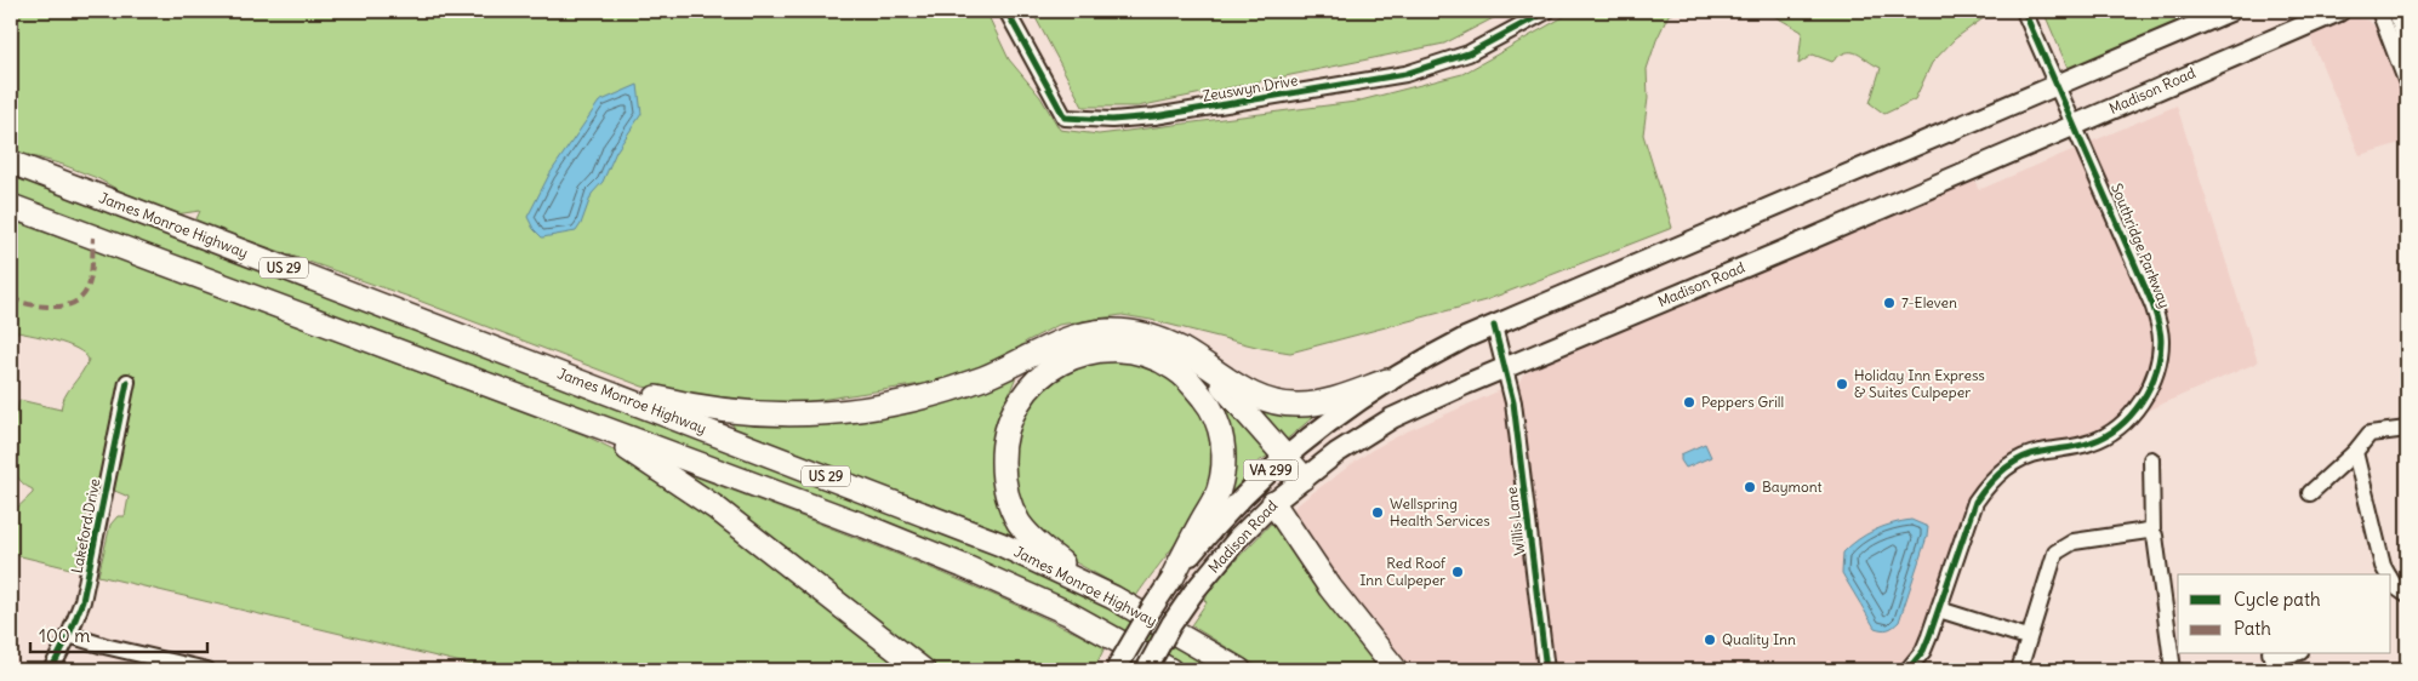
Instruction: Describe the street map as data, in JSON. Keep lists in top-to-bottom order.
{
  "streets": {
    "highway": ["James Monroe Highway", "US 29"],
    "main road": ["Madison Road", "VA 299"],
    "street": [
      "Zeuswyn Drive",
      "Southridge Parkway",
      "Willis Lane",
      "Lakeford Drive"
    ]
  },
  "crossings": [
    ["Madison Road", "Southridge Parkway"],
    ["Madison Road", "Willis Lane"]
  ],
  "places": [
    "7-Eleven",
    "Holiday Inn Express & Suites Culpeper",
    "Peppers Grill",
    "Baymont",
    "Wellspring Health Services",
    "Red Roof Inn Culpeper",
    "Quality Inn"
  ],
  "legend": ["Cycle path", "Path"],
  "scale_bar": "100 m"
}
